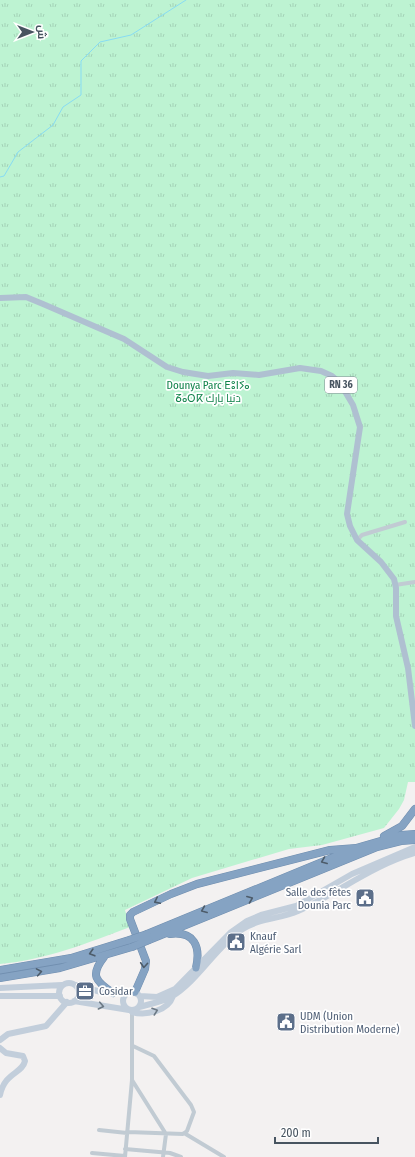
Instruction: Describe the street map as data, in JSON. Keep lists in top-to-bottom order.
{
  "streets": {
    "main road": ["RN 36"]
  },
  "parks": ["Dounya Parc ⴹⵓⵏⵢⴰ ⵒⴰⵔⴽ دنيا بارك"],
  "places": {
    "public building": ["Salle des fêtes Dounia Parc", "Knauf Algérie Sarl", "UDM (Union Distribution Moderne)"],
    "office": ["Cosidar"]
  },
  "scale_bar": "200 m",
  "north": "right"
}
